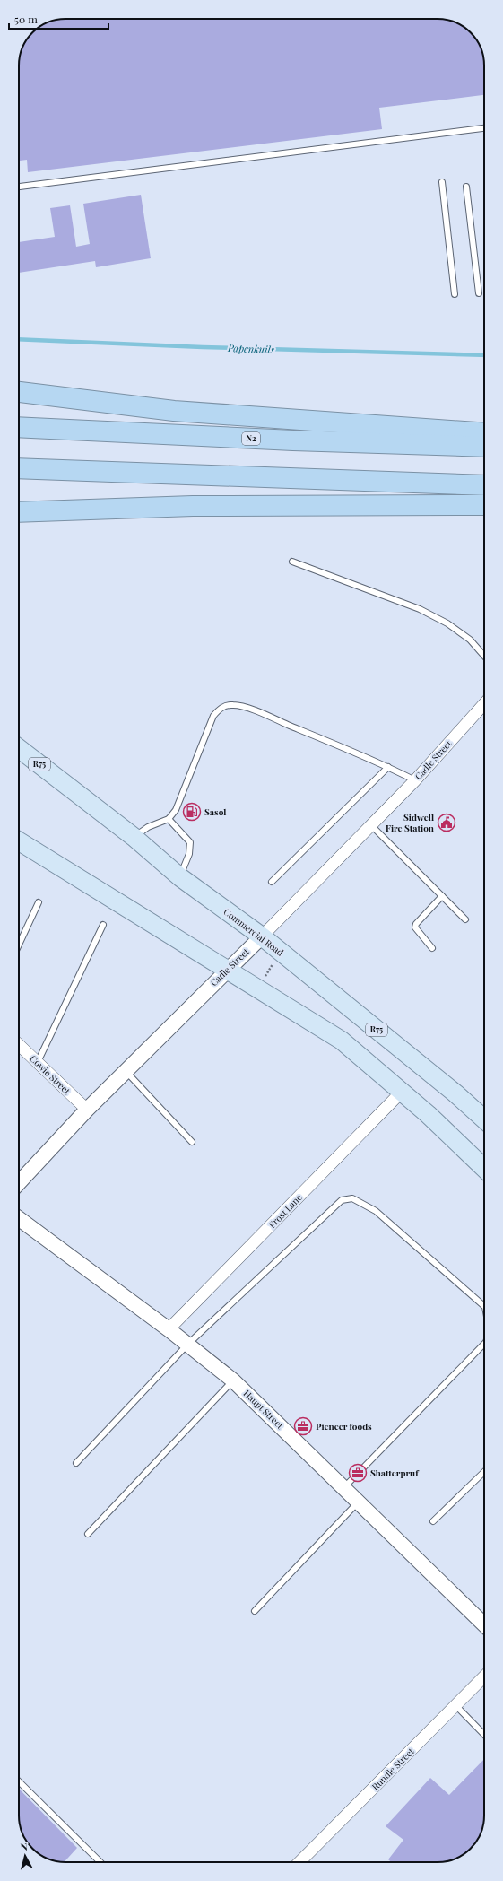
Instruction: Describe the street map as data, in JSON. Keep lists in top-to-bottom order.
{
  "streets": {
    "highway": ["N2"],
    "main road": ["R75", "Commercial Road"],
    "street": [
      "Cadle Street",
      "Cowie Street",
      "Frost Lane",
      "Haupt Street",
      "Rundle Street"
    ]
  },
  "crossings": [
    ["Cadle Street", "Commercial Road"],
    ["Cadle Street", "Cowie Street"],
    ["Frost Lane", "Haupt Street"]
  ],
  "water": ["Papenkuils"],
  "places": {
    "fuel station": ["Sasol"],
    "public building": ["Sidwell Fire Station"],
    "office": ["Pieneer foods", "Shatterpruf"]
  },
  "scale_bar": "50 m",
  "north": "top"
}
